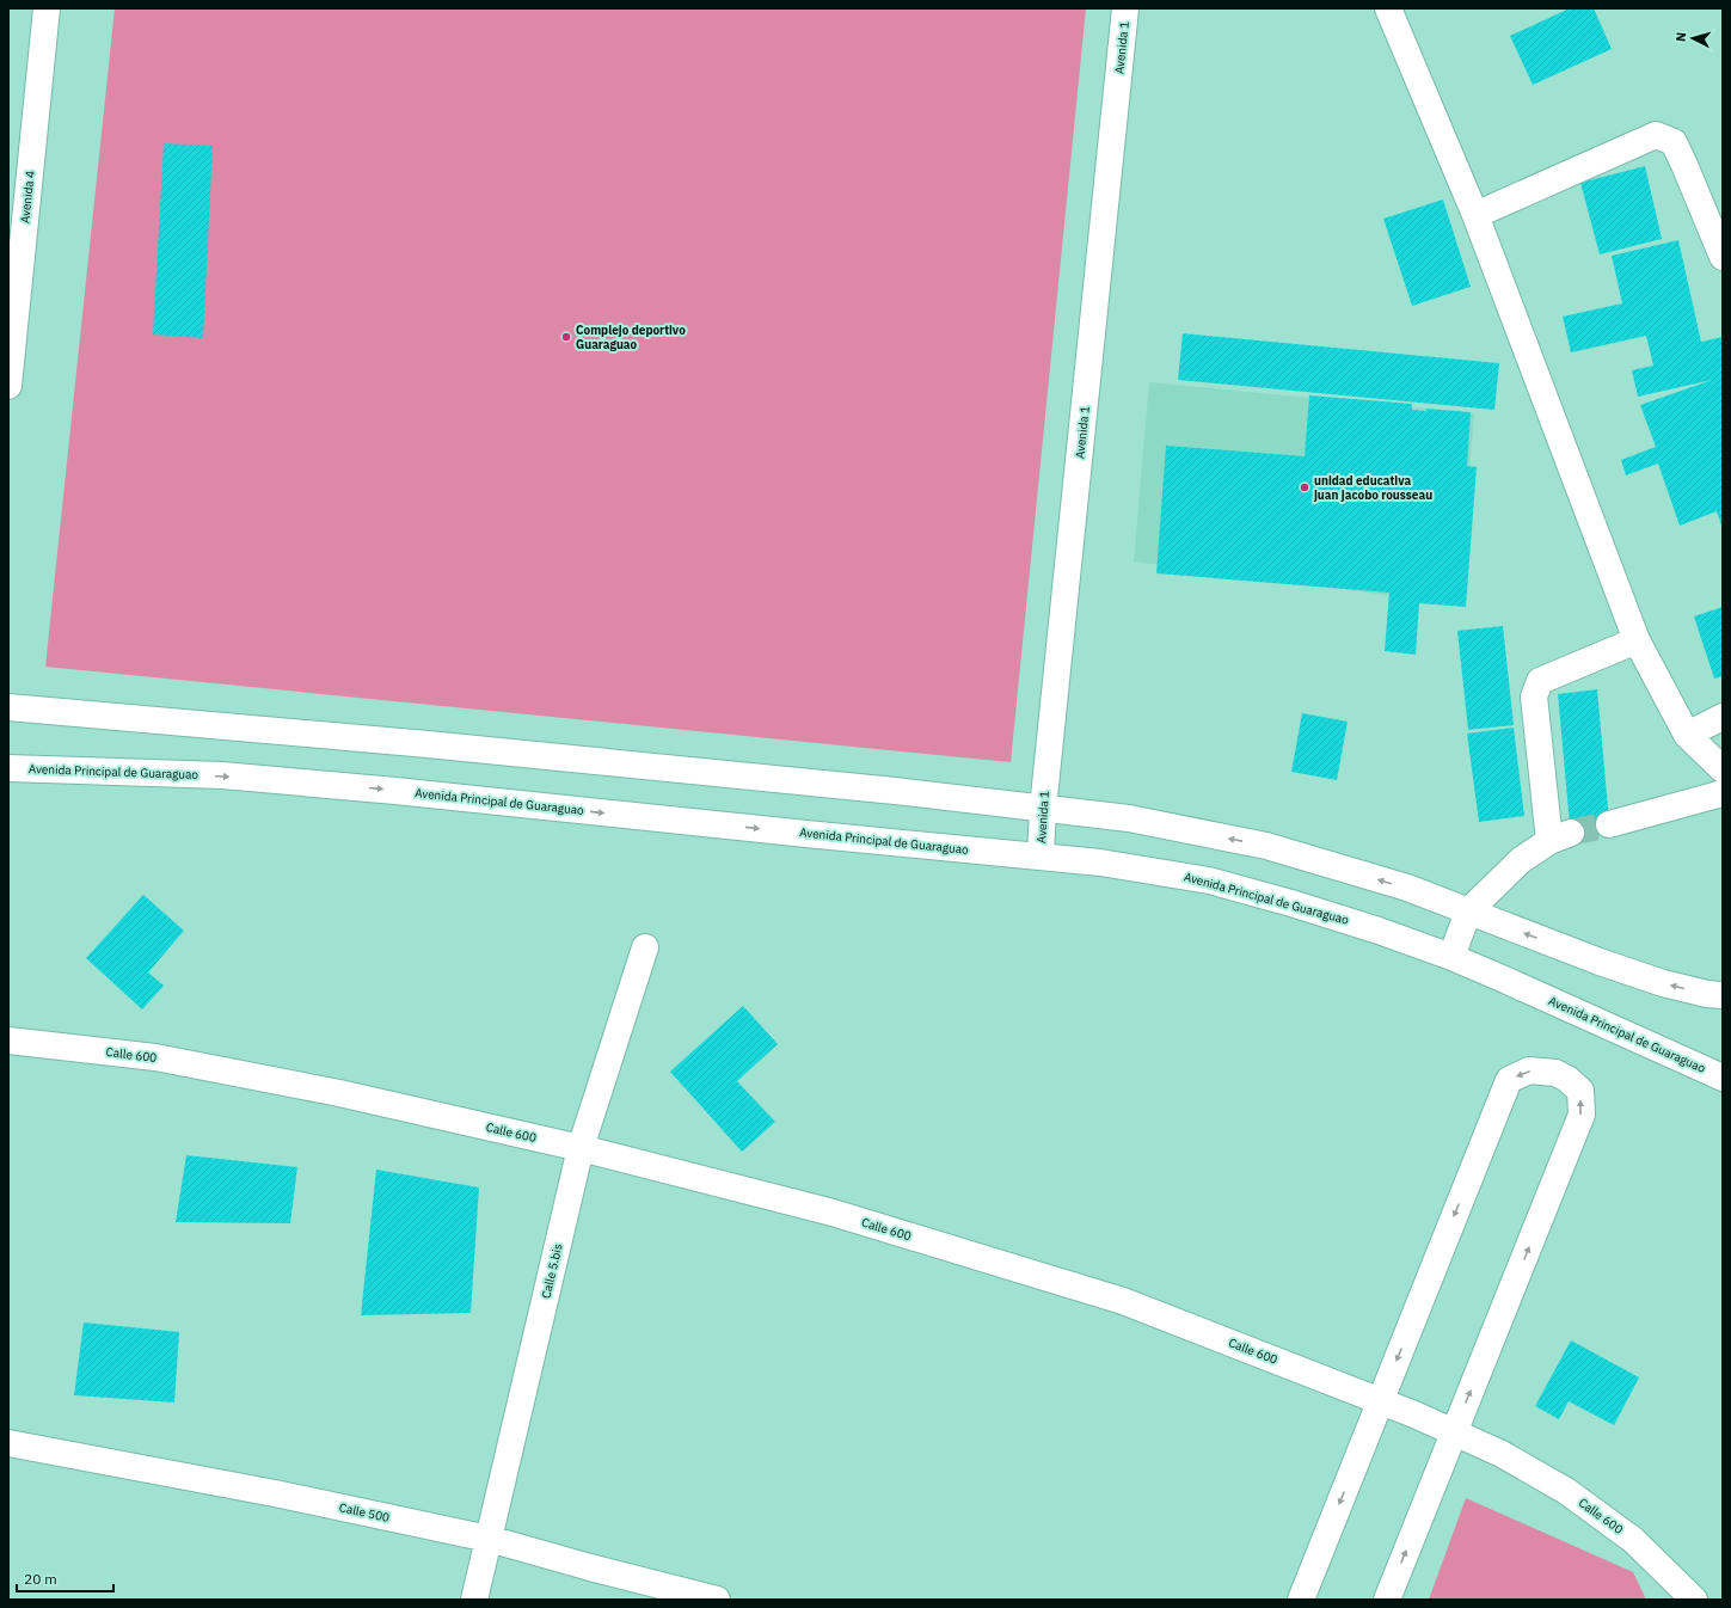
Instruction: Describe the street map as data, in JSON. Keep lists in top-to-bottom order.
{
  "streets": {
    "street": [
      "Avenida 1",
      "Avenida 4",
      "Avenida Principal de Guaraguao",
      "Calle 600",
      "Calle 5.bis",
      "Calle 500"
    ]
  },
  "crossings": [
    ["Avenida 1", "Avenida Principal de Guaraguao"],
    ["Calle 600", "Calle 5.bis"],
    ["Calle 5.bis", "Calle 500"]
  ],
  "places": ["Complejo deportivo Guaraguao", "unidad educativa juan jacobo rousseau"],
  "scale_bar": "20 m",
  "north": "left"
}
